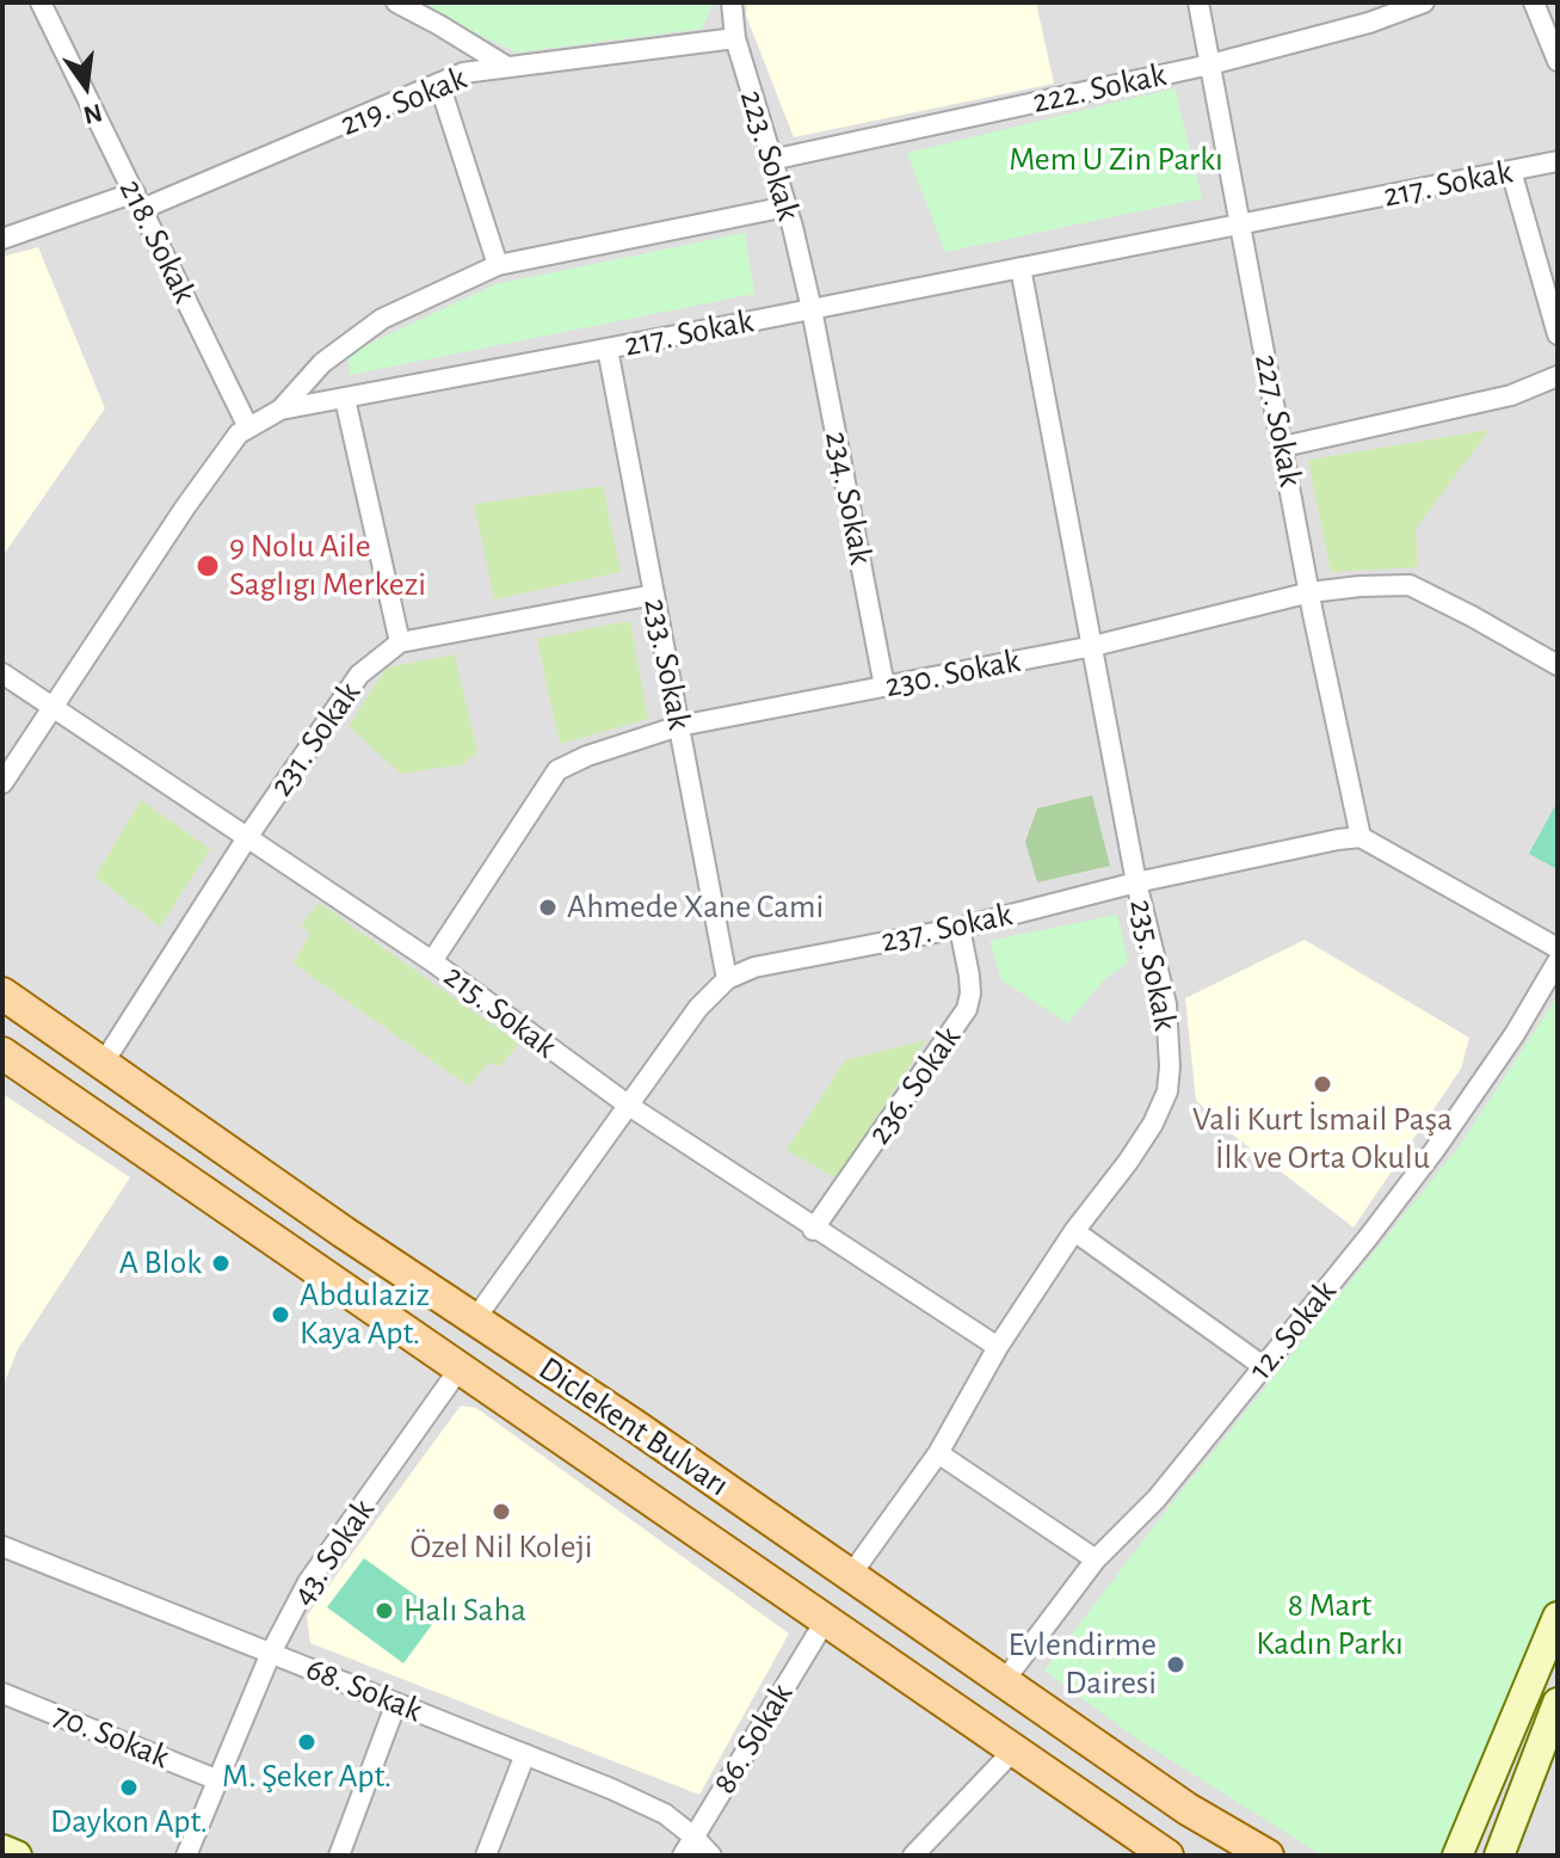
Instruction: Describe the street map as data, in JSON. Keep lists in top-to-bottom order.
{
  "streets": {
    "main road": ["Diclekent Bulvarı"],
    "street": [
      "222. Sokak",
      "219. Sokak",
      "223. Sokak",
      "217. Sokak",
      "218. Sokak",
      "227. Sokak",
      "234. Sokak",
      "233. Sokak",
      "230. Sokak",
      "231. Sokak",
      "237. Sokak",
      "235. Sokak",
      "215. Sokak",
      "236. Sokak",
      "12. Sokak",
      "43. Sokak",
      "68. Sokak",
      "70. Sokak",
      "86. Sokak"
    ]
  },
  "crossings": [
    ["222. Sokak", "223. Sokak"],
    ["222. Sokak", "227. Sokak"],
    ["219. Sokak", "223. Sokak"],
    ["219. Sokak", "218. Sokak"],
    ["223. Sokak", "217. Sokak"],
    ["223. Sokak", "234. Sokak"],
    ["217. Sokak", "218. Sokak"],
    ["217. Sokak", "227. Sokak"],
    ["217. Sokak", "234. Sokak"],
    ["217. Sokak", "233. Sokak"],
    ["217. Sokak", "235. Sokak"],
    ["217. Sokak", "215. Sokak"],
    ["227. Sokak", "230. Sokak"],
    ["227. Sokak", "237. Sokak"],
    ["234. Sokak", "230. Sokak"],
    ["233. Sokak", "230. Sokak"],
    ["233. Sokak", "231. Sokak"],
    ["233. Sokak", "237. Sokak"],
    ["230. Sokak", "235. Sokak"],
    ["230. Sokak", "215. Sokak"],
    ["231. Sokak", "215. Sokak"],
    ["231. Sokak", "Diclekent Bulvarı"],
    ["237. Sokak", "235. Sokak"],
    ["237. Sokak", "215. Sokak"],
    ["237. Sokak", "236. Sokak"],
    ["237. Sokak", "Diclekent Bulvarı"],
    ["235. Sokak", "215. Sokak"],
    ["235. Sokak", "Diclekent Bulvarı"],
    ["215. Sokak", "236. Sokak"],
    ["12. Sokak", "Diclekent Bulvarı"],
    ["Diclekent Bulvarı", "43. Sokak"],
    ["Diclekent Bulvarı", "86. Sokak"],
    ["43. Sokak", "68. Sokak"],
    ["43. Sokak", "70. Sokak"],
    ["68. Sokak", "86. Sokak"]
  ],
  "parks": ["Mem U Zin Parkı", "8 Mart Kadın Parkı"],
  "places": [
    "9 Nolu Aile Saglıgı Merkezi",
    "Ahmede Xane Cami",
    "Vali Kurt İsmail Paşa İlk ve Orta Okulu",
    "A Blok",
    "Abdulaziz Kaya Apt.",
    "Özel Nil Koleji",
    "Halı Saha",
    "Evlendirme Dairesi",
    "M. Şeker Apt.",
    "Daykon Apt."
  ],
  "north": "bottom"
}
